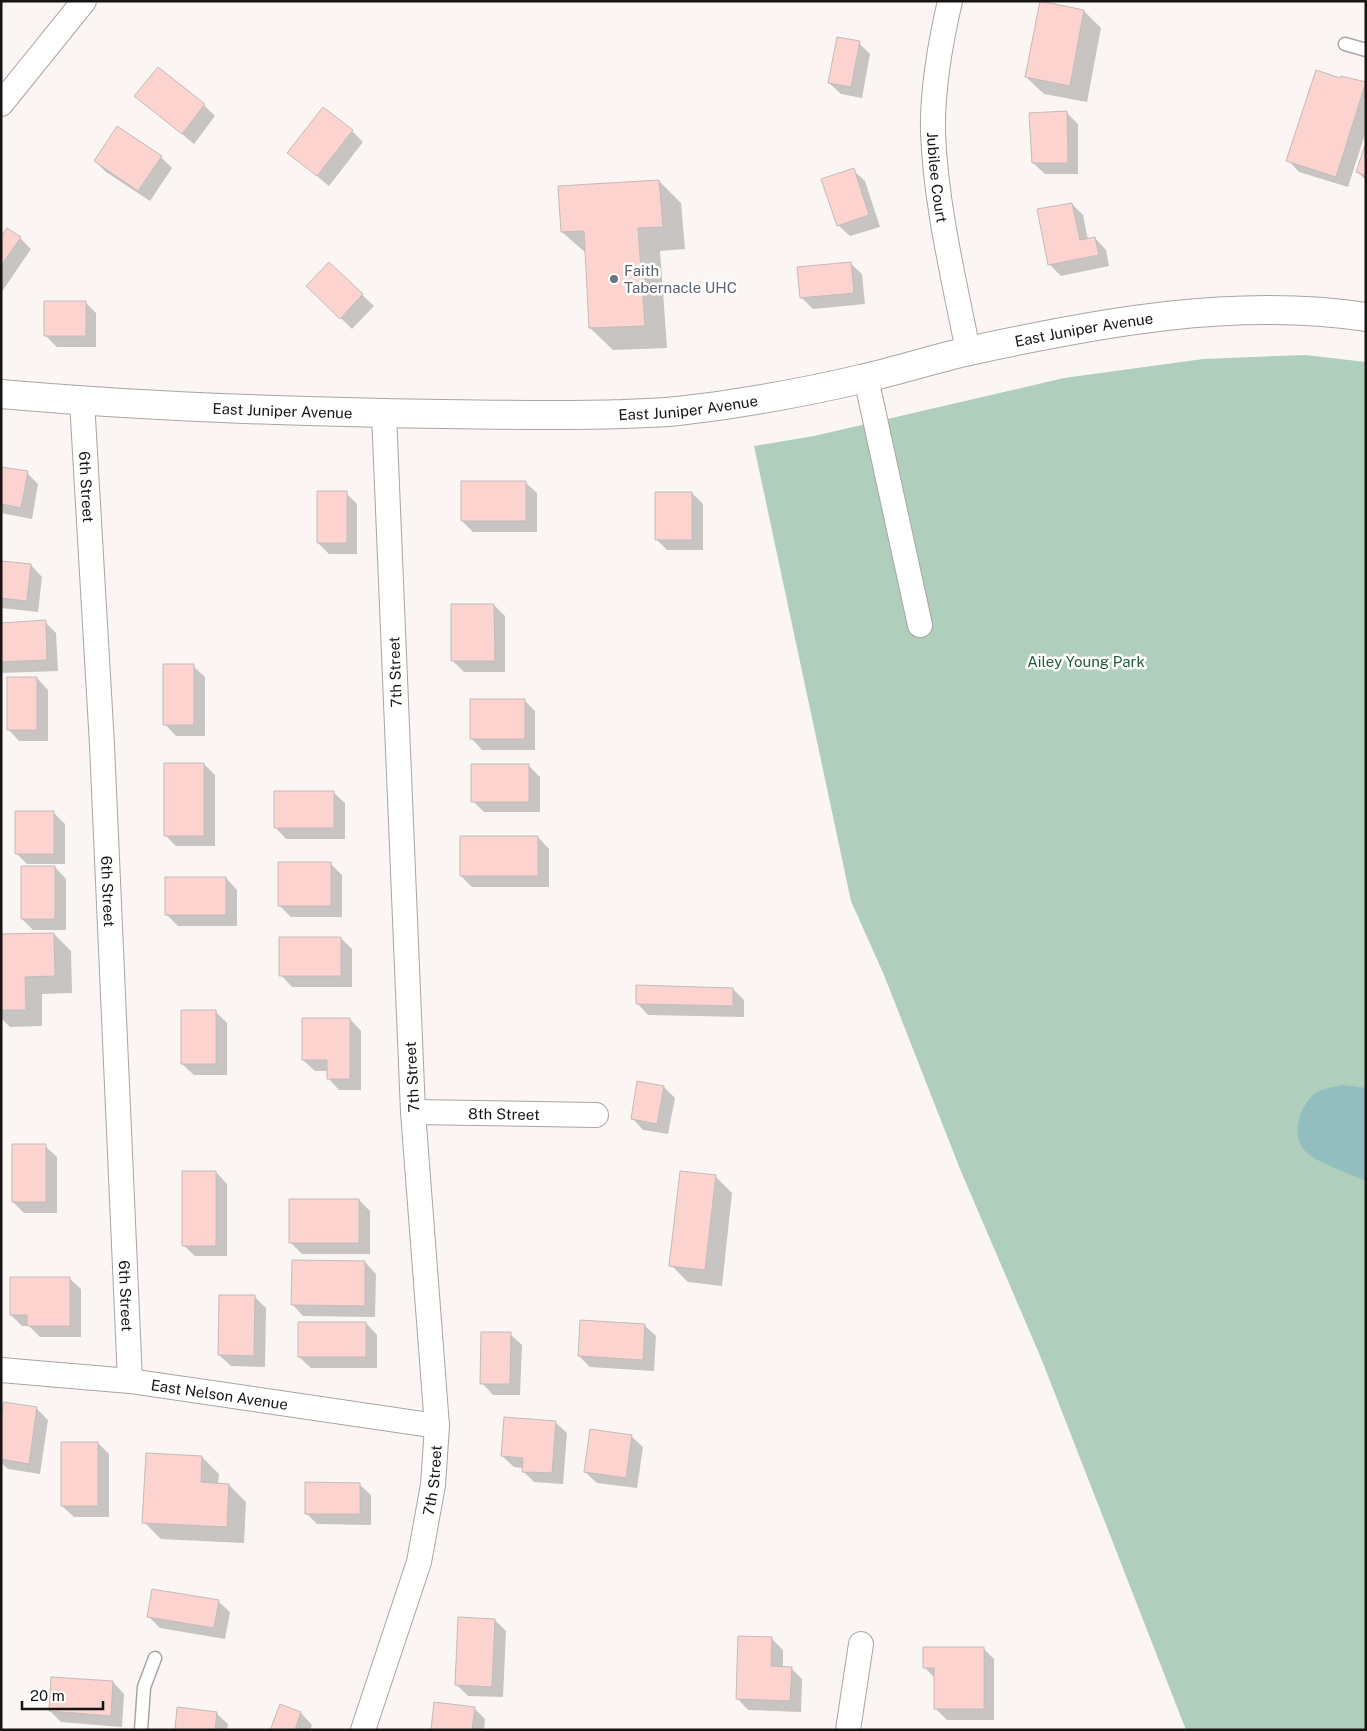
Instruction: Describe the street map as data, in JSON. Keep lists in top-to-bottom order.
{
  "streets": {
    "street": [
      "Jubilee Court",
      "East Juniper Avenue",
      "6th Street",
      "7th Street",
      "8th Street",
      "East Nelson Avenue"
    ]
  },
  "crossings": [
    ["Jubilee Court", "East Juniper Avenue"],
    ["East Juniper Avenue", "6th Street"],
    ["East Juniper Avenue", "7th Street"],
    ["6th Street", "East Nelson Avenue"],
    ["7th Street", "8th Street"],
    ["7th Street", "East Nelson Avenue"]
  ],
  "parks": ["Ailey Young Park"],
  "places": ["Faith Tabernacle UHC"],
  "scale_bar": "20 m"
}
